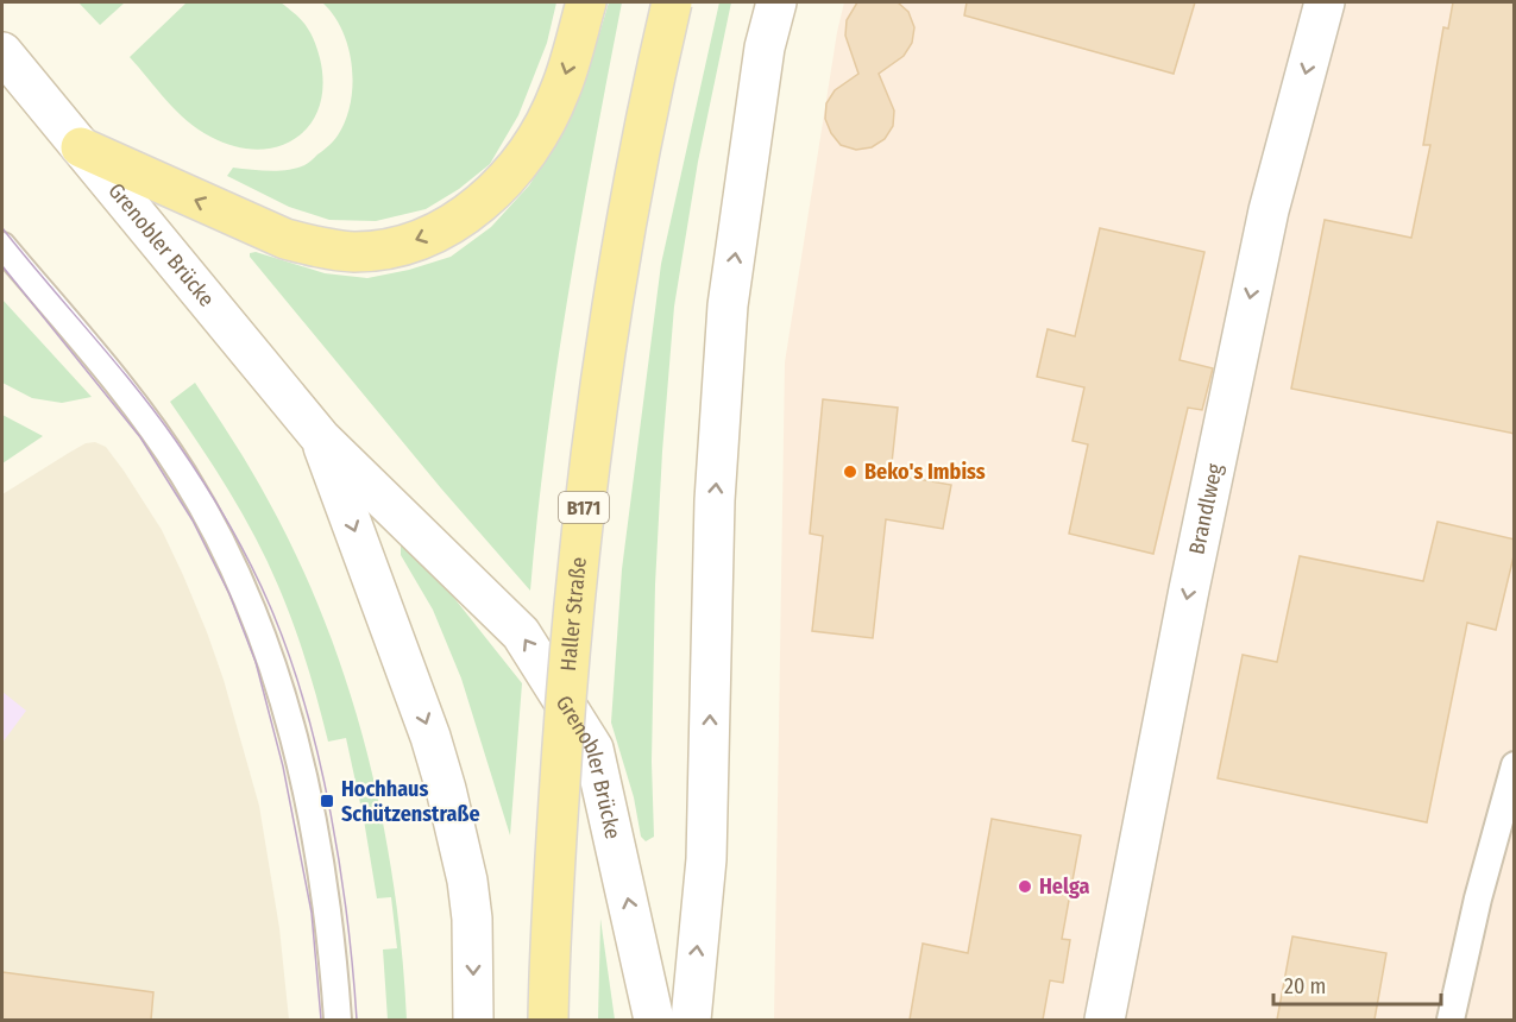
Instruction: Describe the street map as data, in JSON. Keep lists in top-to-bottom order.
{
  "streets": {
    "main road": [
      "Grenobler Brücke",
      "B171",
      "Brandlweg",
      "Haller Straße"
    ]
  },
  "one_way": ["Brandlweg"],
  "places": {
    "other": ["Beko's Imbiss", "Helga"],
    "transit": ["Hochhaus Schützenstraße"]
  },
  "scale_bar": "20 m"
}
